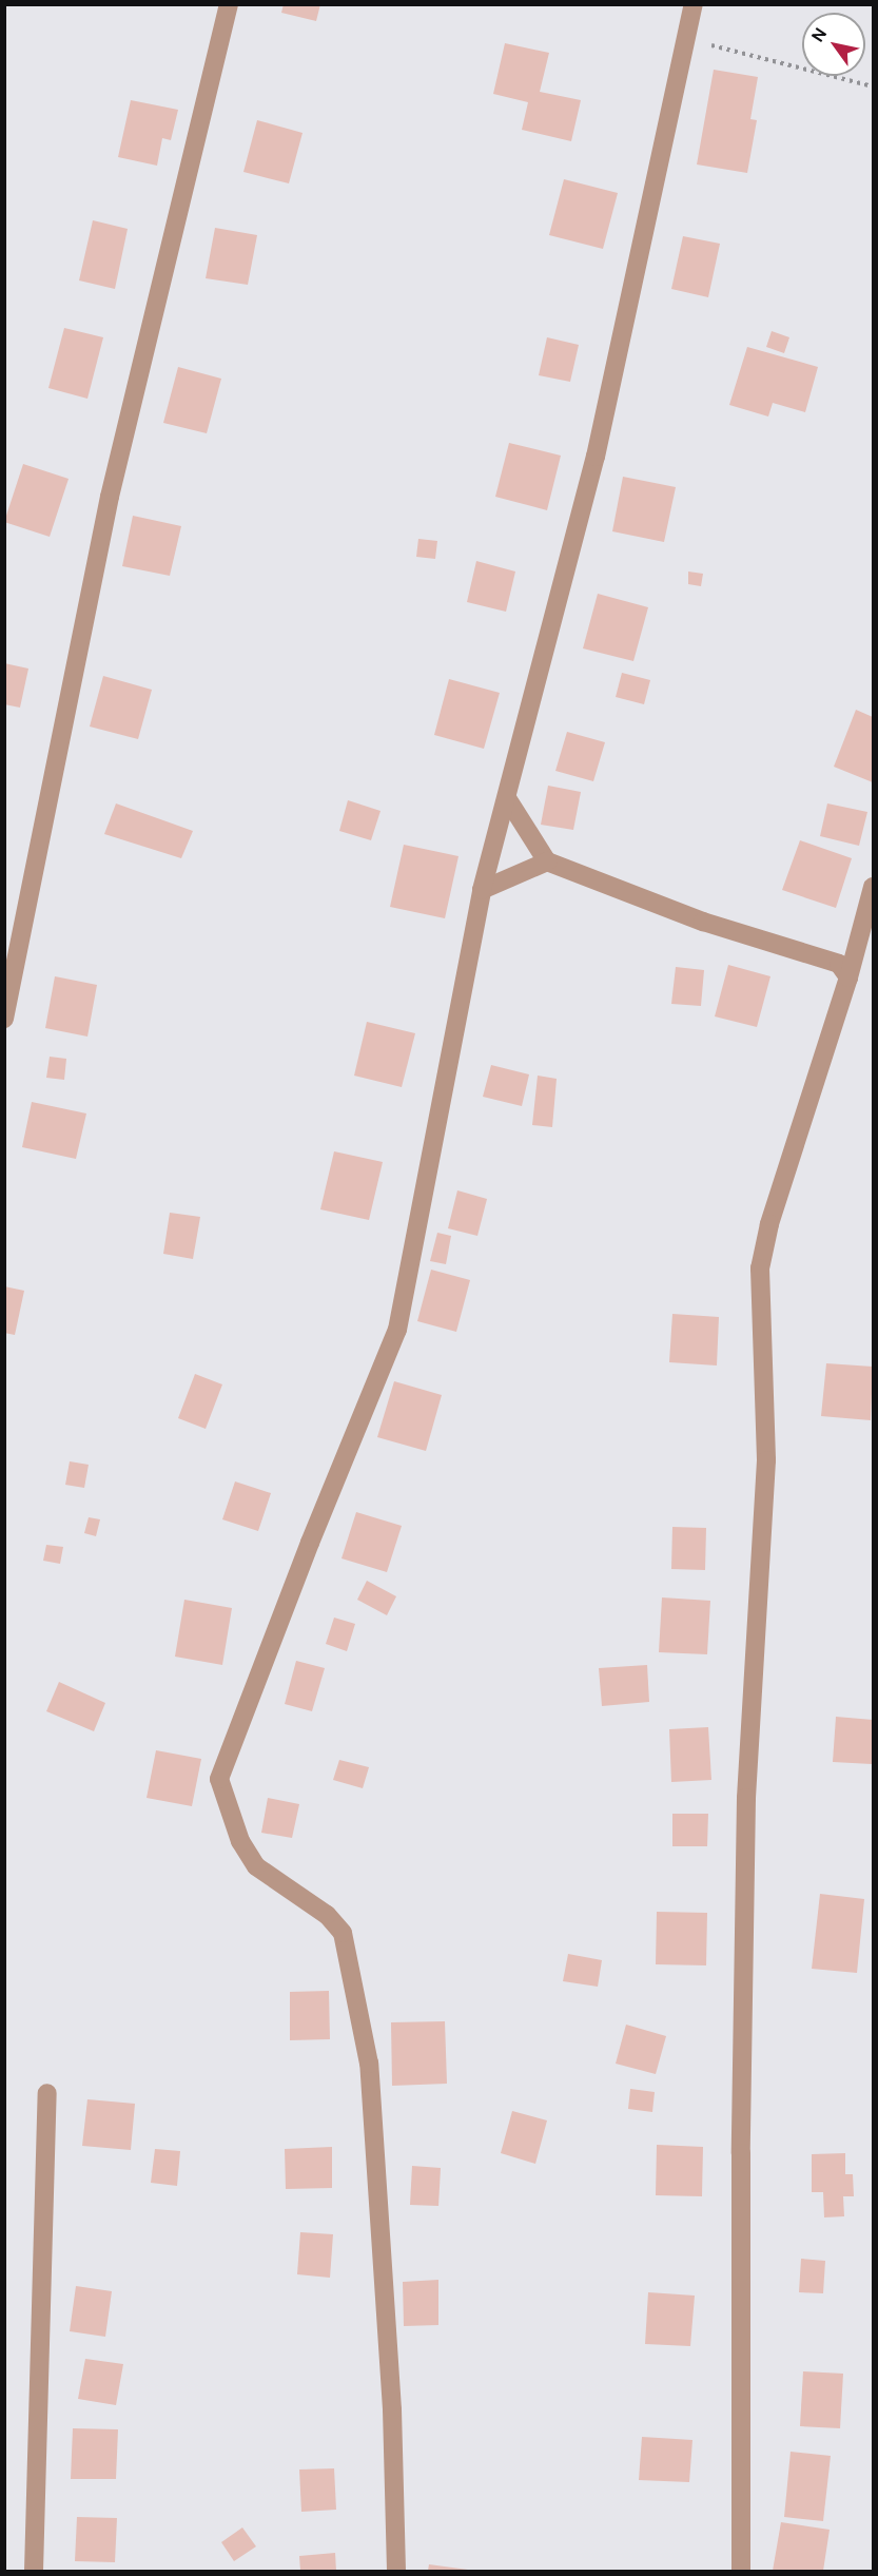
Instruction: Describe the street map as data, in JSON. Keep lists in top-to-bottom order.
{
  "north": "top left"
}
